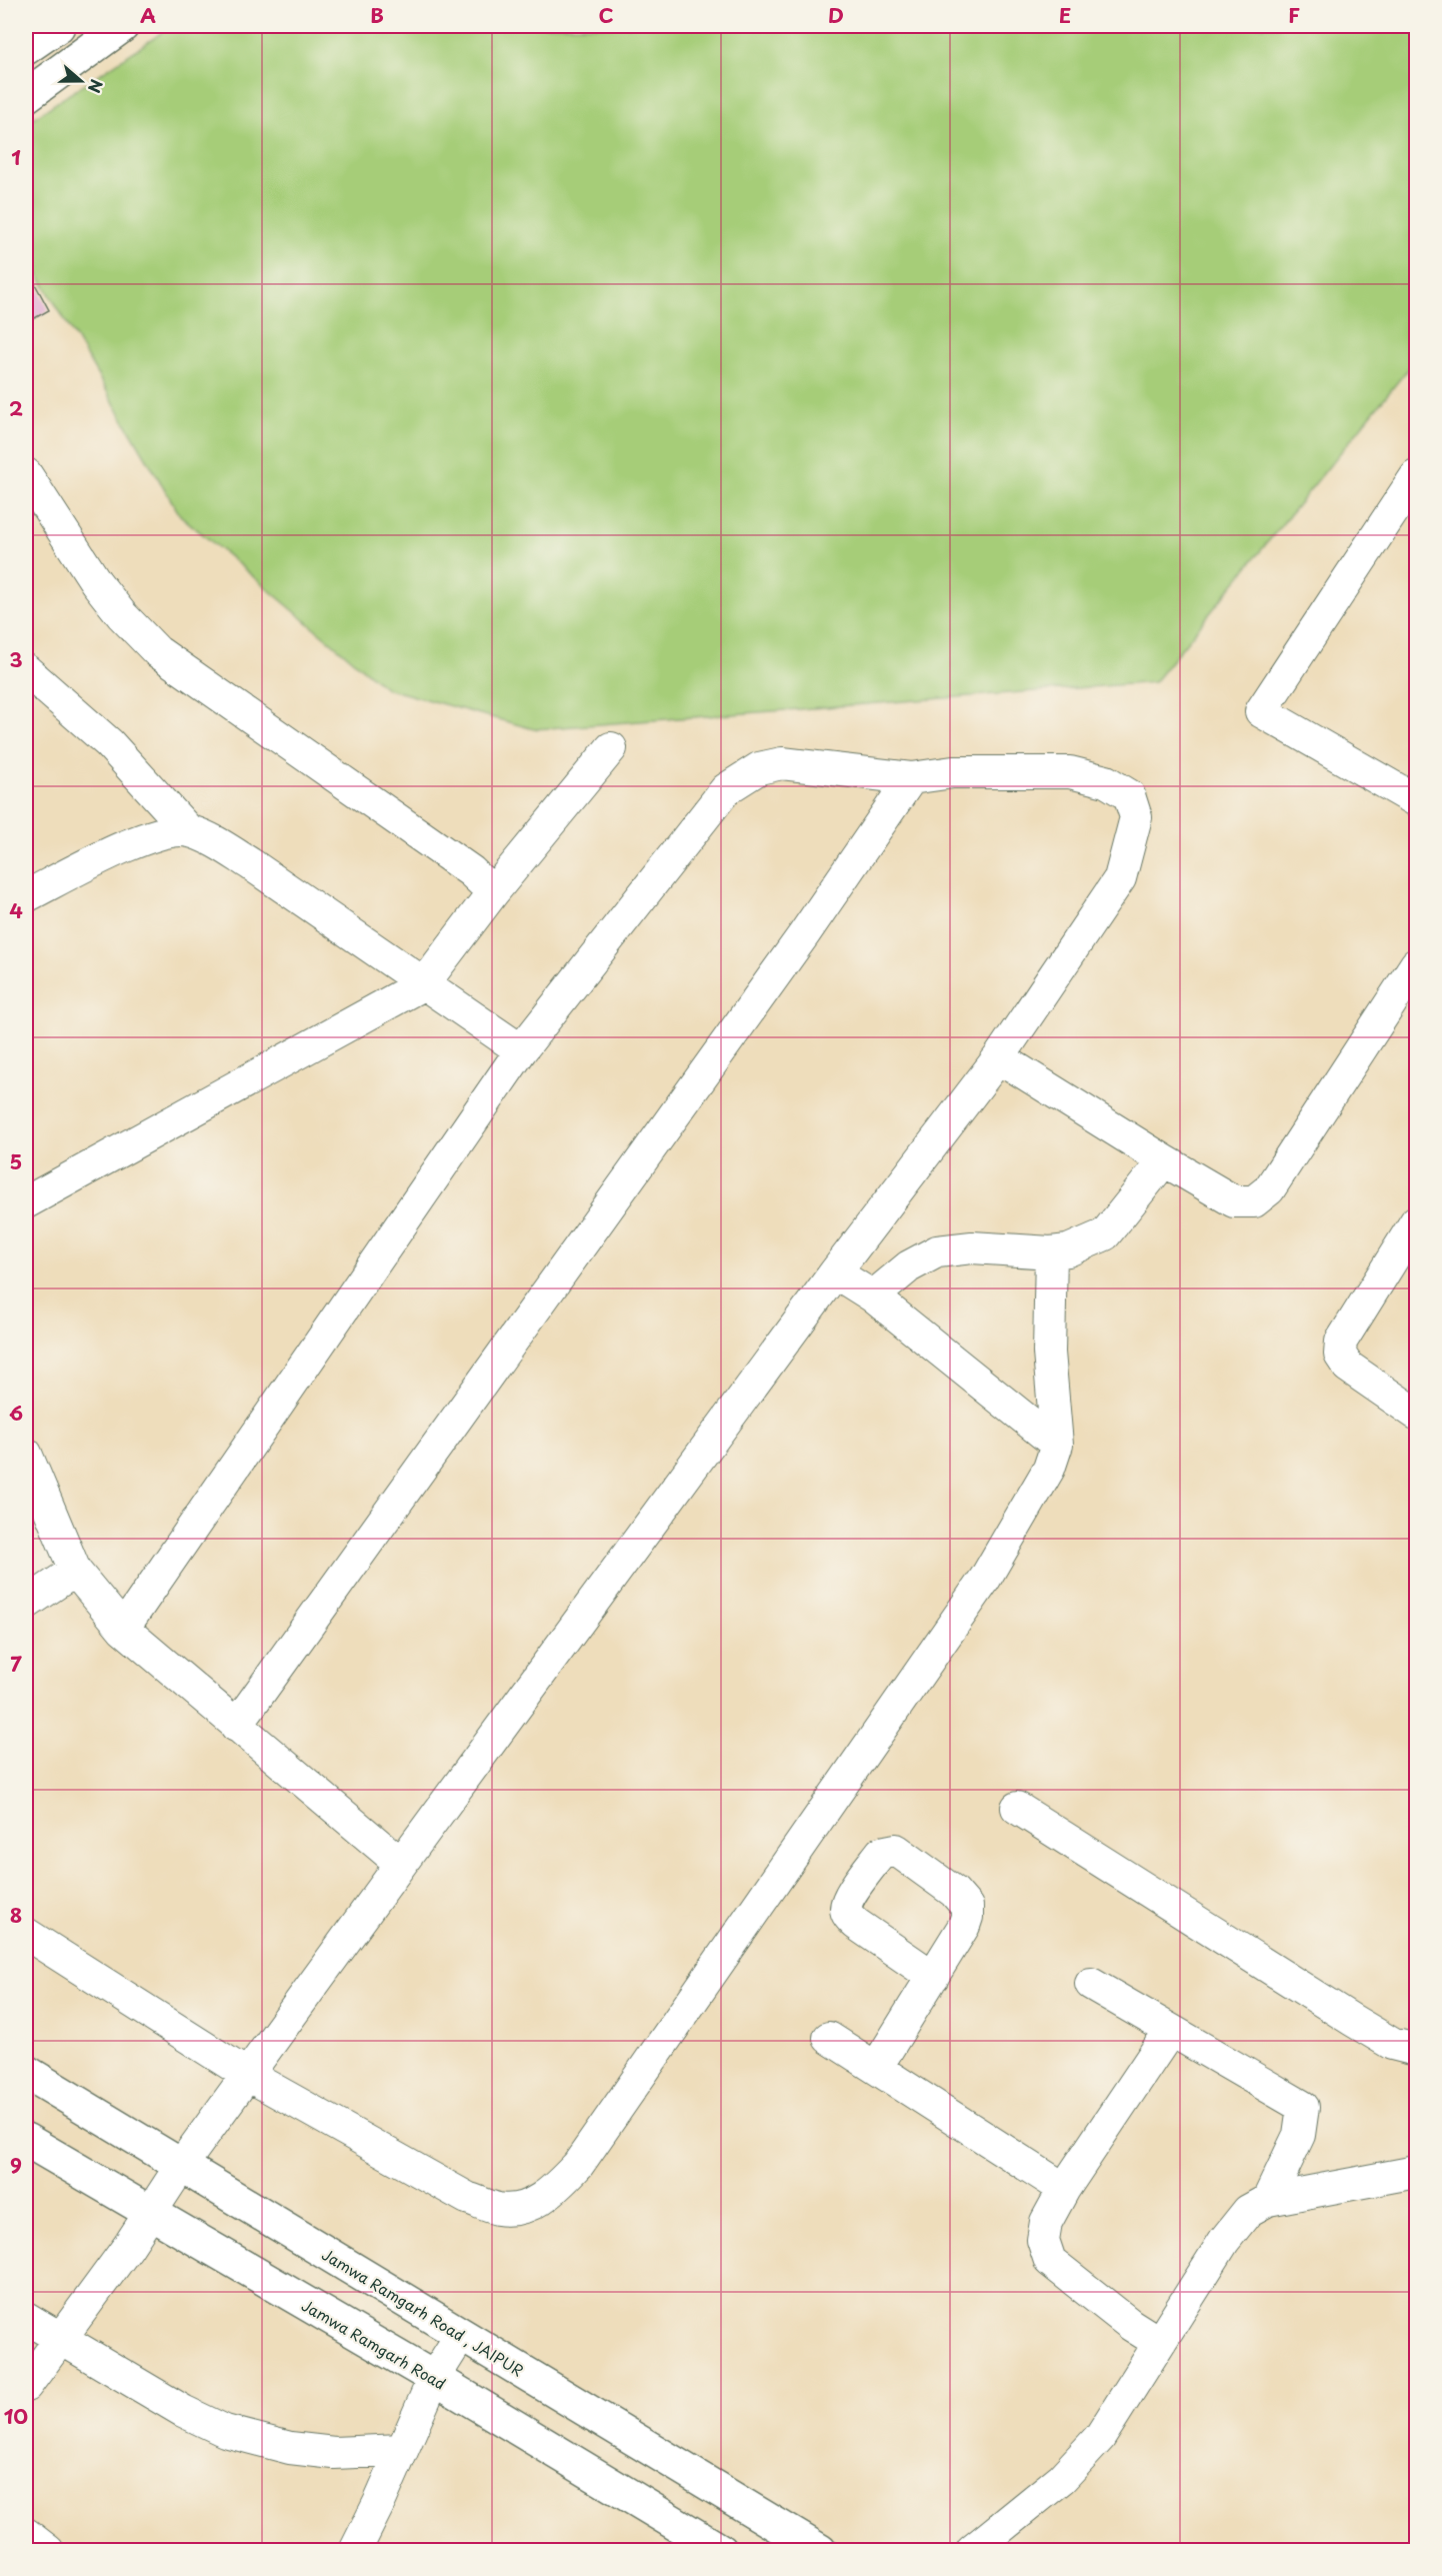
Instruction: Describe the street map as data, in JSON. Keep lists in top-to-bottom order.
{
  "streets": {
    "highway": ["Jamwa Ramgarh Road , JAIPUR", "Jamwa Ramgarh Road"]
  },
  "north": "right",
  "grid": {
    "columns": [
      "A",
      "B",
      "C",
      "D",
      "E",
      "F"
    ],
    "rows": [
      "1",
      "2",
      "3",
      "4",
      "5",
      "6",
      "7",
      "8",
      "9",
      "10"
    ]
  }
}
